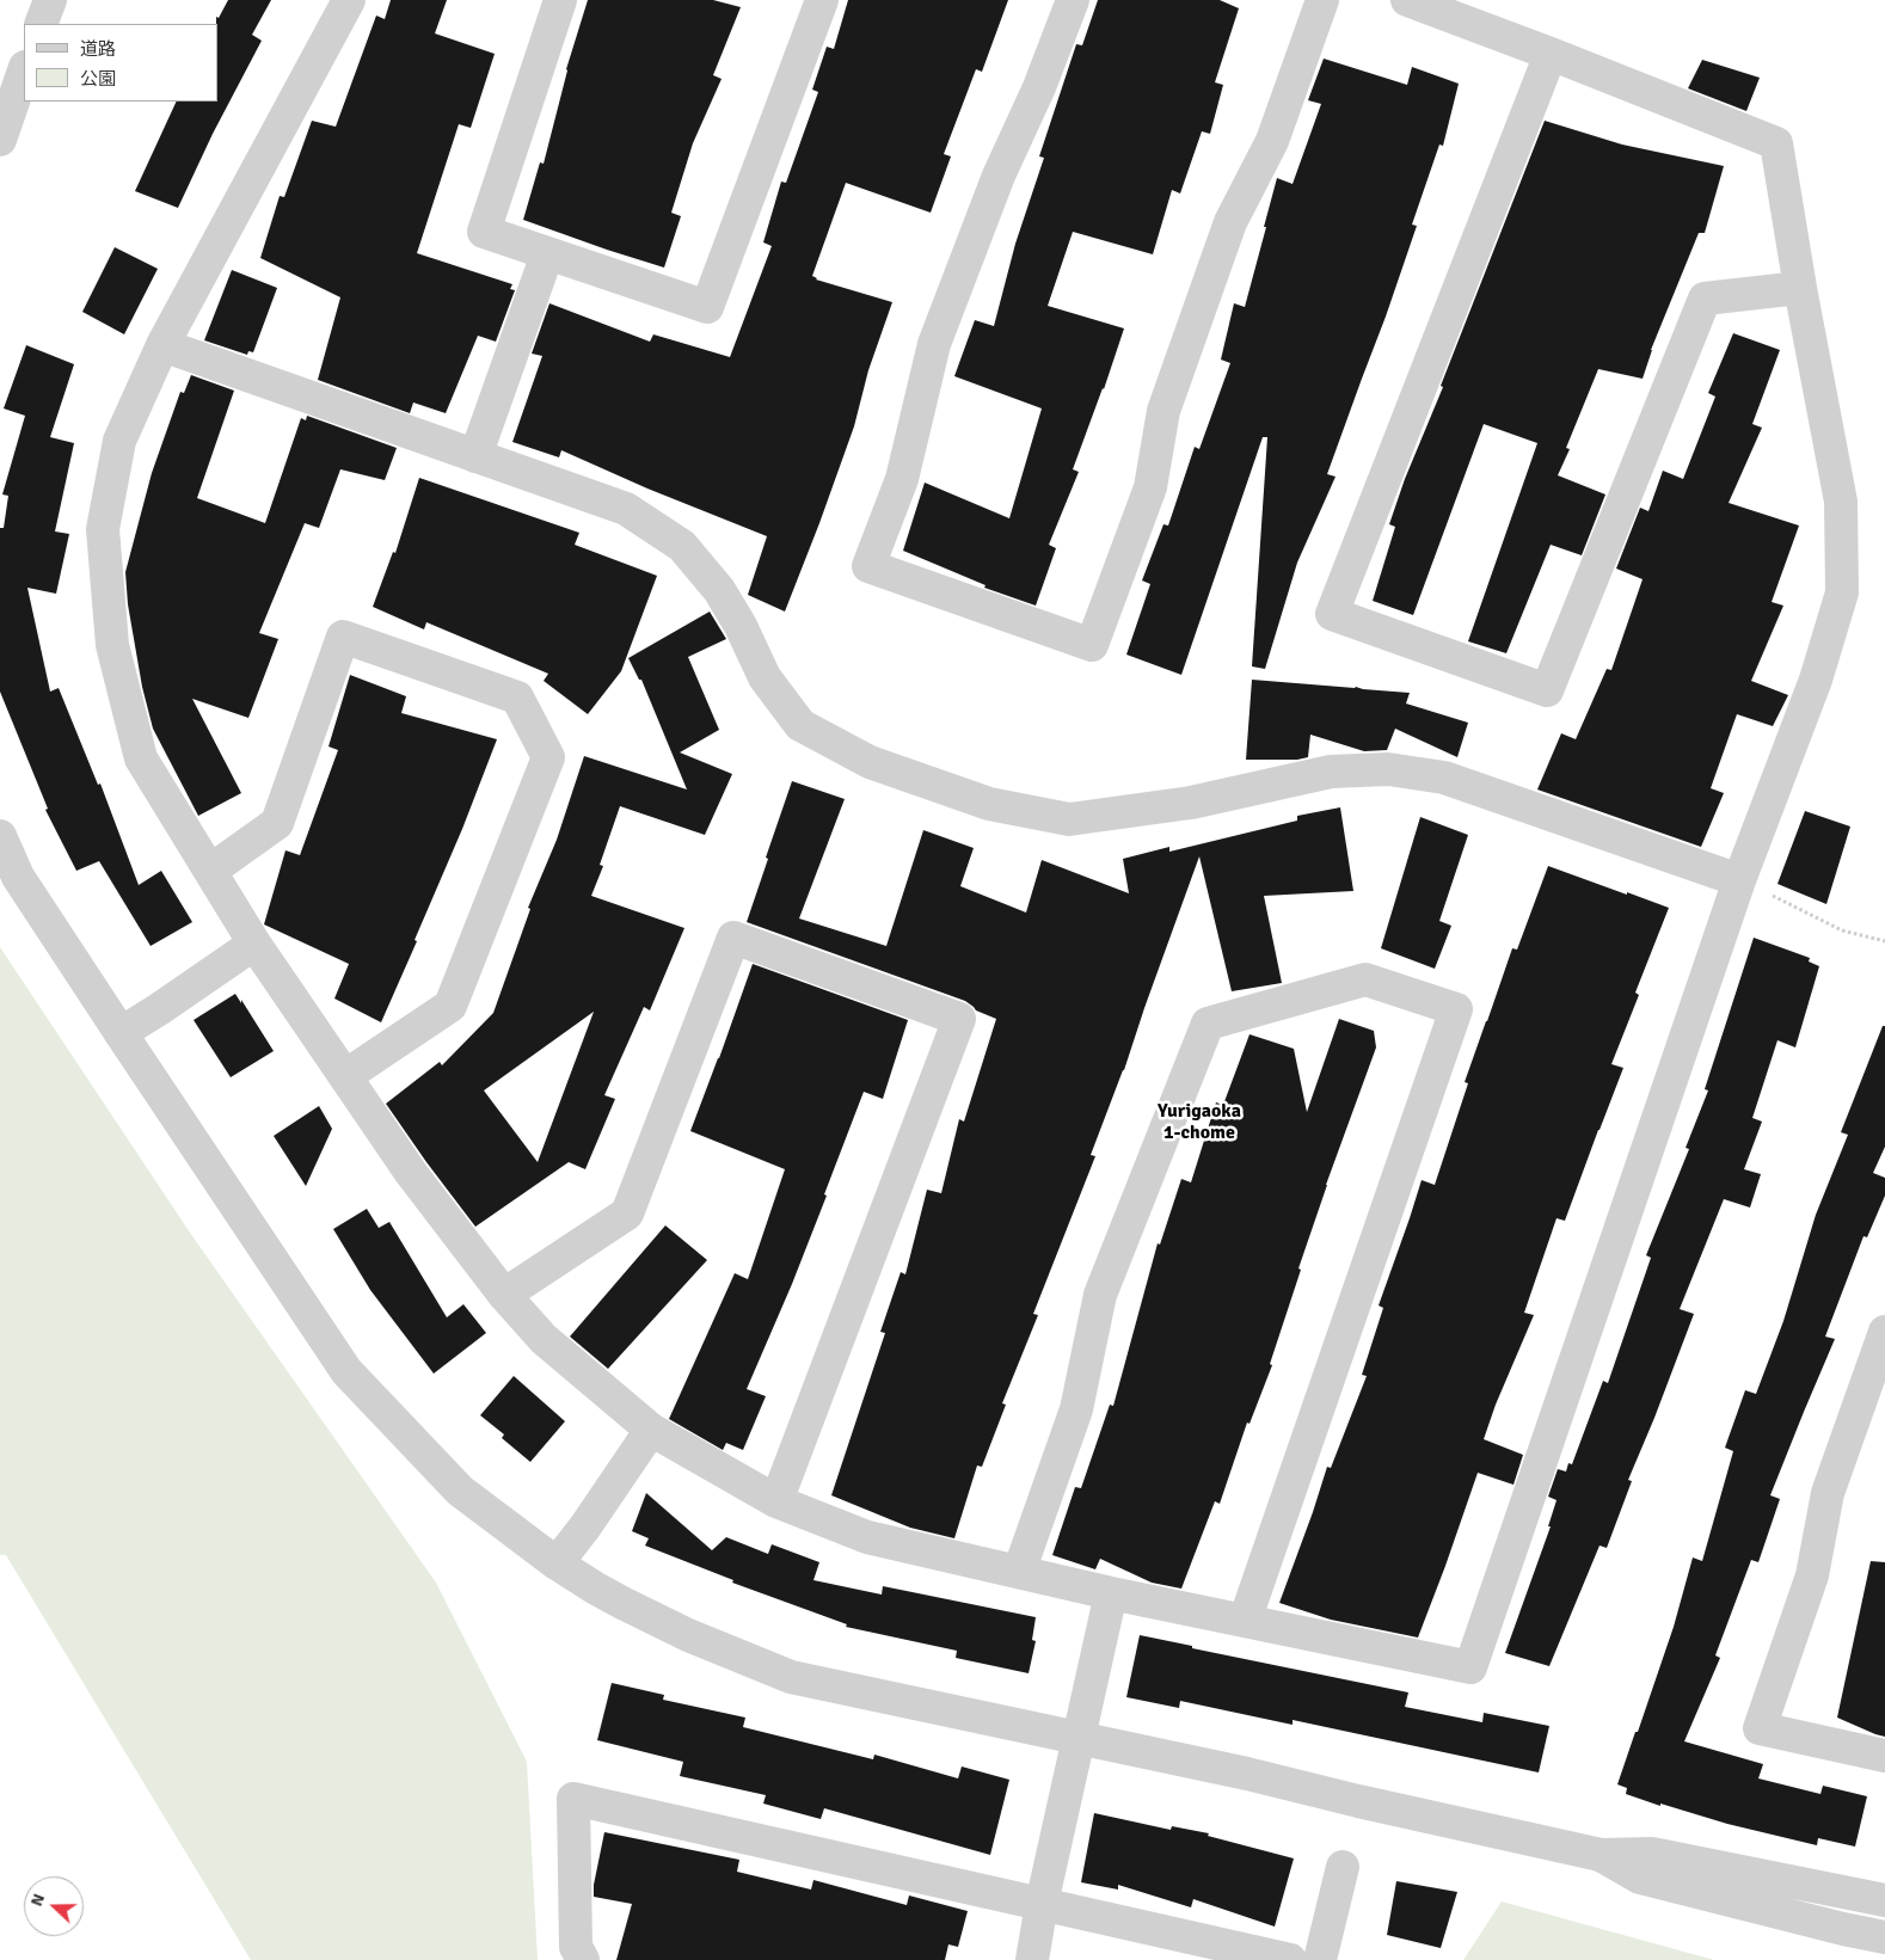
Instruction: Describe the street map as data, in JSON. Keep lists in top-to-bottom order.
{
  "districts": ["Yurigaoka 1-chome"],
  "legend": ["道路", "公園"],
  "north": "left"
}
